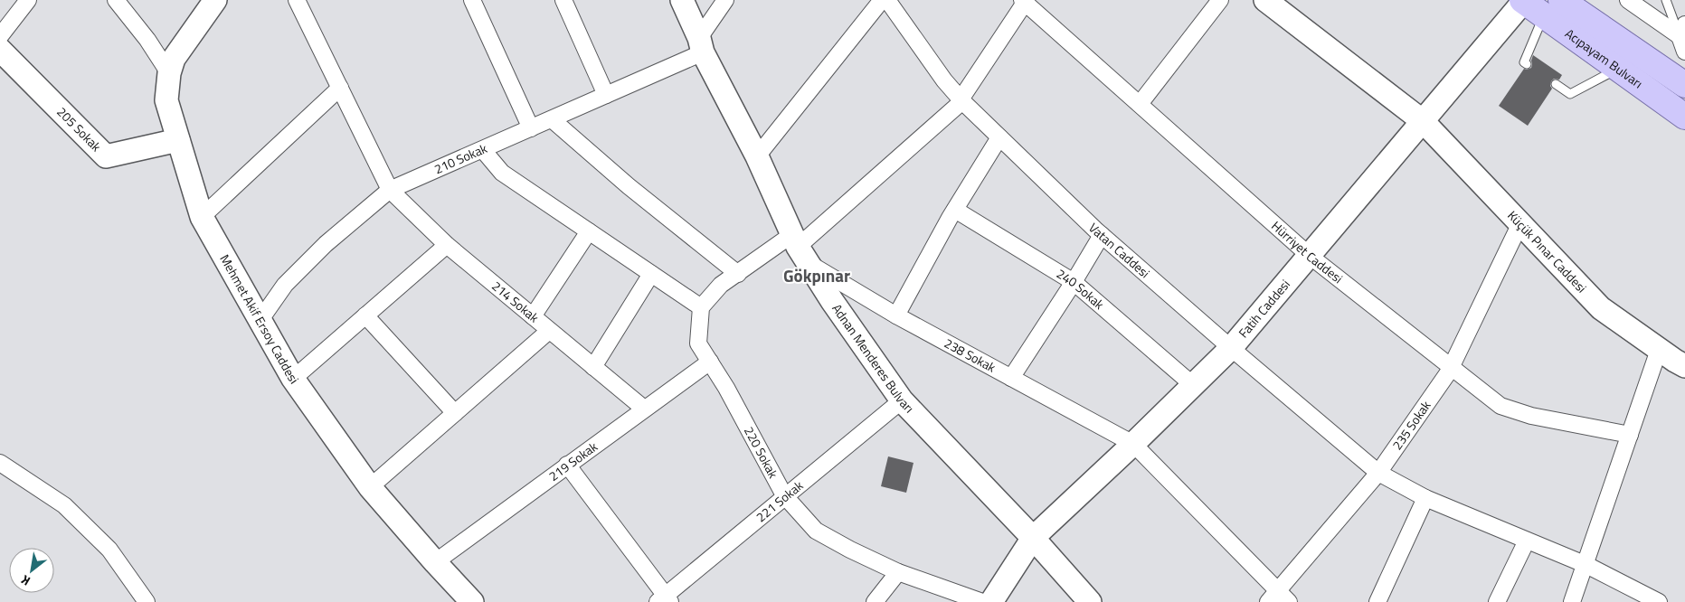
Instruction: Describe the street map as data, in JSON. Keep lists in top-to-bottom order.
{
  "streets": {
    "main road": ["Acıpayam Bulvarı"],
    "street": [
      "205 Sokak",
      "210 Sokak",
      "Vatan Caddesi",
      "Hürriyet Caddesi",
      "Küçük Pınar Caddesi",
      "240 Sokak",
      "214 Sokak",
      "Fatih Caddesi",
      "Mehmet Akif Ersoy Caddesi",
      "238 Sokak",
      "Adnan Menderes Bulvarı",
      "235 Sokak",
      "220 Sokak",
      "219 Sokak",
      "221 Sokak"
    ]
  },
  "crossings": [
    ["Acıpayam Bulvarı", "Fatih Caddesi"],
    ["205 Sokak", "Mehmet Akif Ersoy Caddesi"],
    ["210 Sokak", "214 Sokak"],
    ["210 Sokak", "Mehmet Akif Ersoy Caddesi"],
    ["210 Sokak", "Adnan Menderes Bulvarı"],
    ["Vatan Caddesi", "Fatih Caddesi"],
    ["Vatan Caddesi", "235 Sokak"],
    ["Hürriyet Caddesi", "Fatih Caddesi"],
    ["Hürriyet Caddesi", "235 Sokak"],
    ["Küçük Pınar Caddesi", "Fatih Caddesi"],
    ["Küçük Pınar Caddesi", "235 Sokak"],
    ["240 Sokak", "Fatih Caddesi"],
    ["214 Sokak", "219 Sokak"],
    ["Fatih Caddesi", "238 Sokak"],
    ["Fatih Caddesi", "Adnan Menderes Bulvarı"],
    ["Mehmet Akif Ersoy Caddesi", "219 Sokak"],
    ["238 Sokak", "Adnan Menderes Bulvarı"],
    ["238 Sokak", "235 Sokak"],
    ["Adnan Menderes Bulvarı", "221 Sokak"],
    ["220 Sokak", "219 Sokak"],
    ["220 Sokak", "221 Sokak"]
  ],
  "districts": ["Gökpınar"],
  "north": "bottom left"
}
